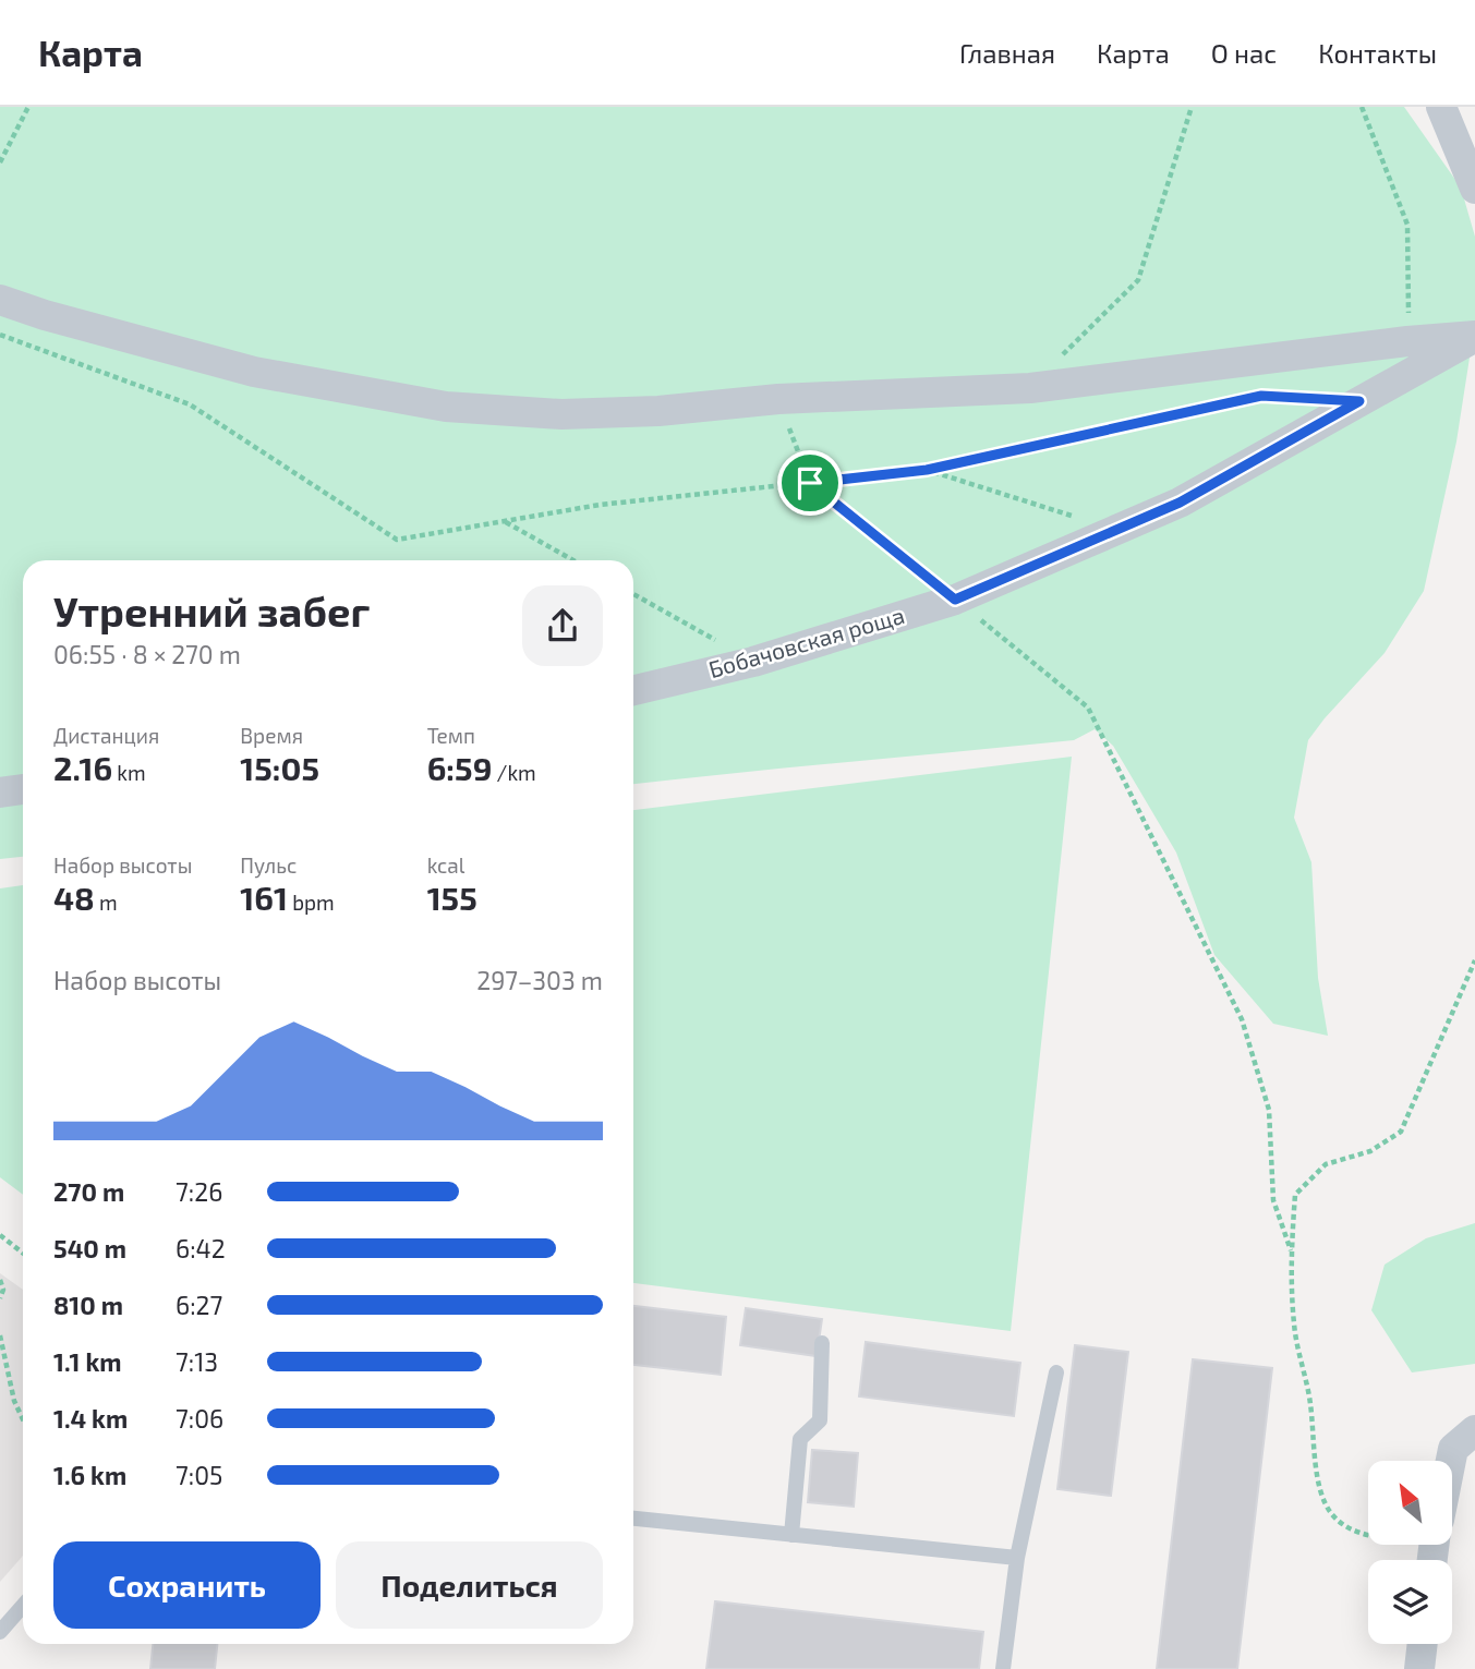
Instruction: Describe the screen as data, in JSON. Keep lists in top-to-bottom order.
{
  "streets": {
    "street": ["Бобачовская роща"]
  },
  "north": "top left",
  "page": {
    "header": "Карта",
    "nav": [
      "Главная",
      "Карта",
      "О нас",
      "Контакты"
    ],
    "heading": ["Утренний забег", "06:55 · 8 × 270 m"],
    "stats": [
      ["Дистанция", "2.16 km"],
      ["Время", "15:05"],
      ["Темп", "6:59 /km"],
      ["Набор высоты", "48 m"],
      ["Пульс", "161 bpm"],
      ["kcal", "155"]
    ],
    "chart": ["Набор высоты", "297–303 m"],
    "list": [
      {
        "name": "270 m",
        "note": "7:26"
      },
      {
        "name": "540 m",
        "note": "6:42"
      },
      {
        "name": "810 m",
        "note": "6:27"
      },
      {
        "name": "1.1 km",
        "note": "7:13"
      },
      {
        "name": "1.4 km",
        "note": "7:06"
      },
      {
        "name": "1.6 km",
        "note": "7:05"
      }
    ],
    "buttons": ["Сохранить", "Поделиться"]
  }
}
